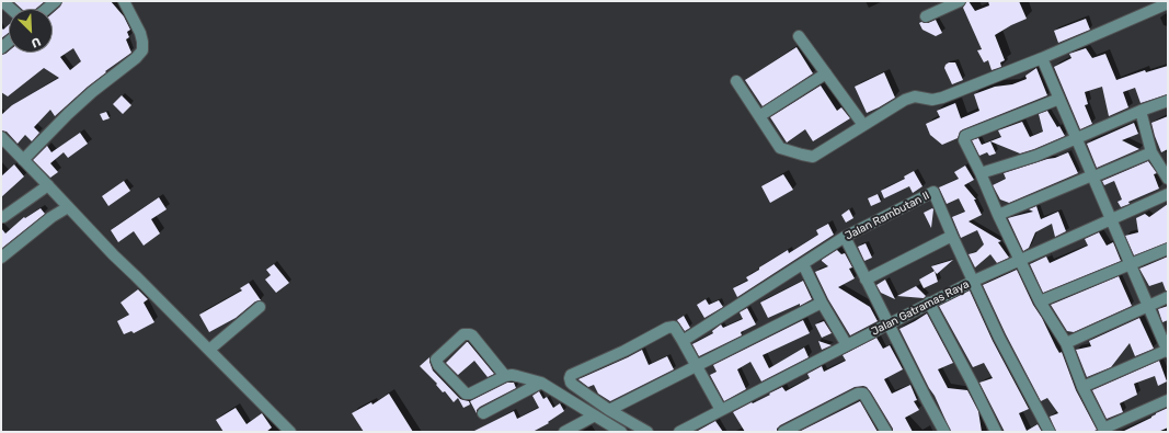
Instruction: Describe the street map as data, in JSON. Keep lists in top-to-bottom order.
{
  "streets": {
    "street": ["Jalan Rambutan II", "Jalan Gatramas Raya"]
  },
  "crossings": [
    ["Jalan Rambutan II", "Jalan Gatramas Raya"]
  ],
  "north": "bottom right"
}
